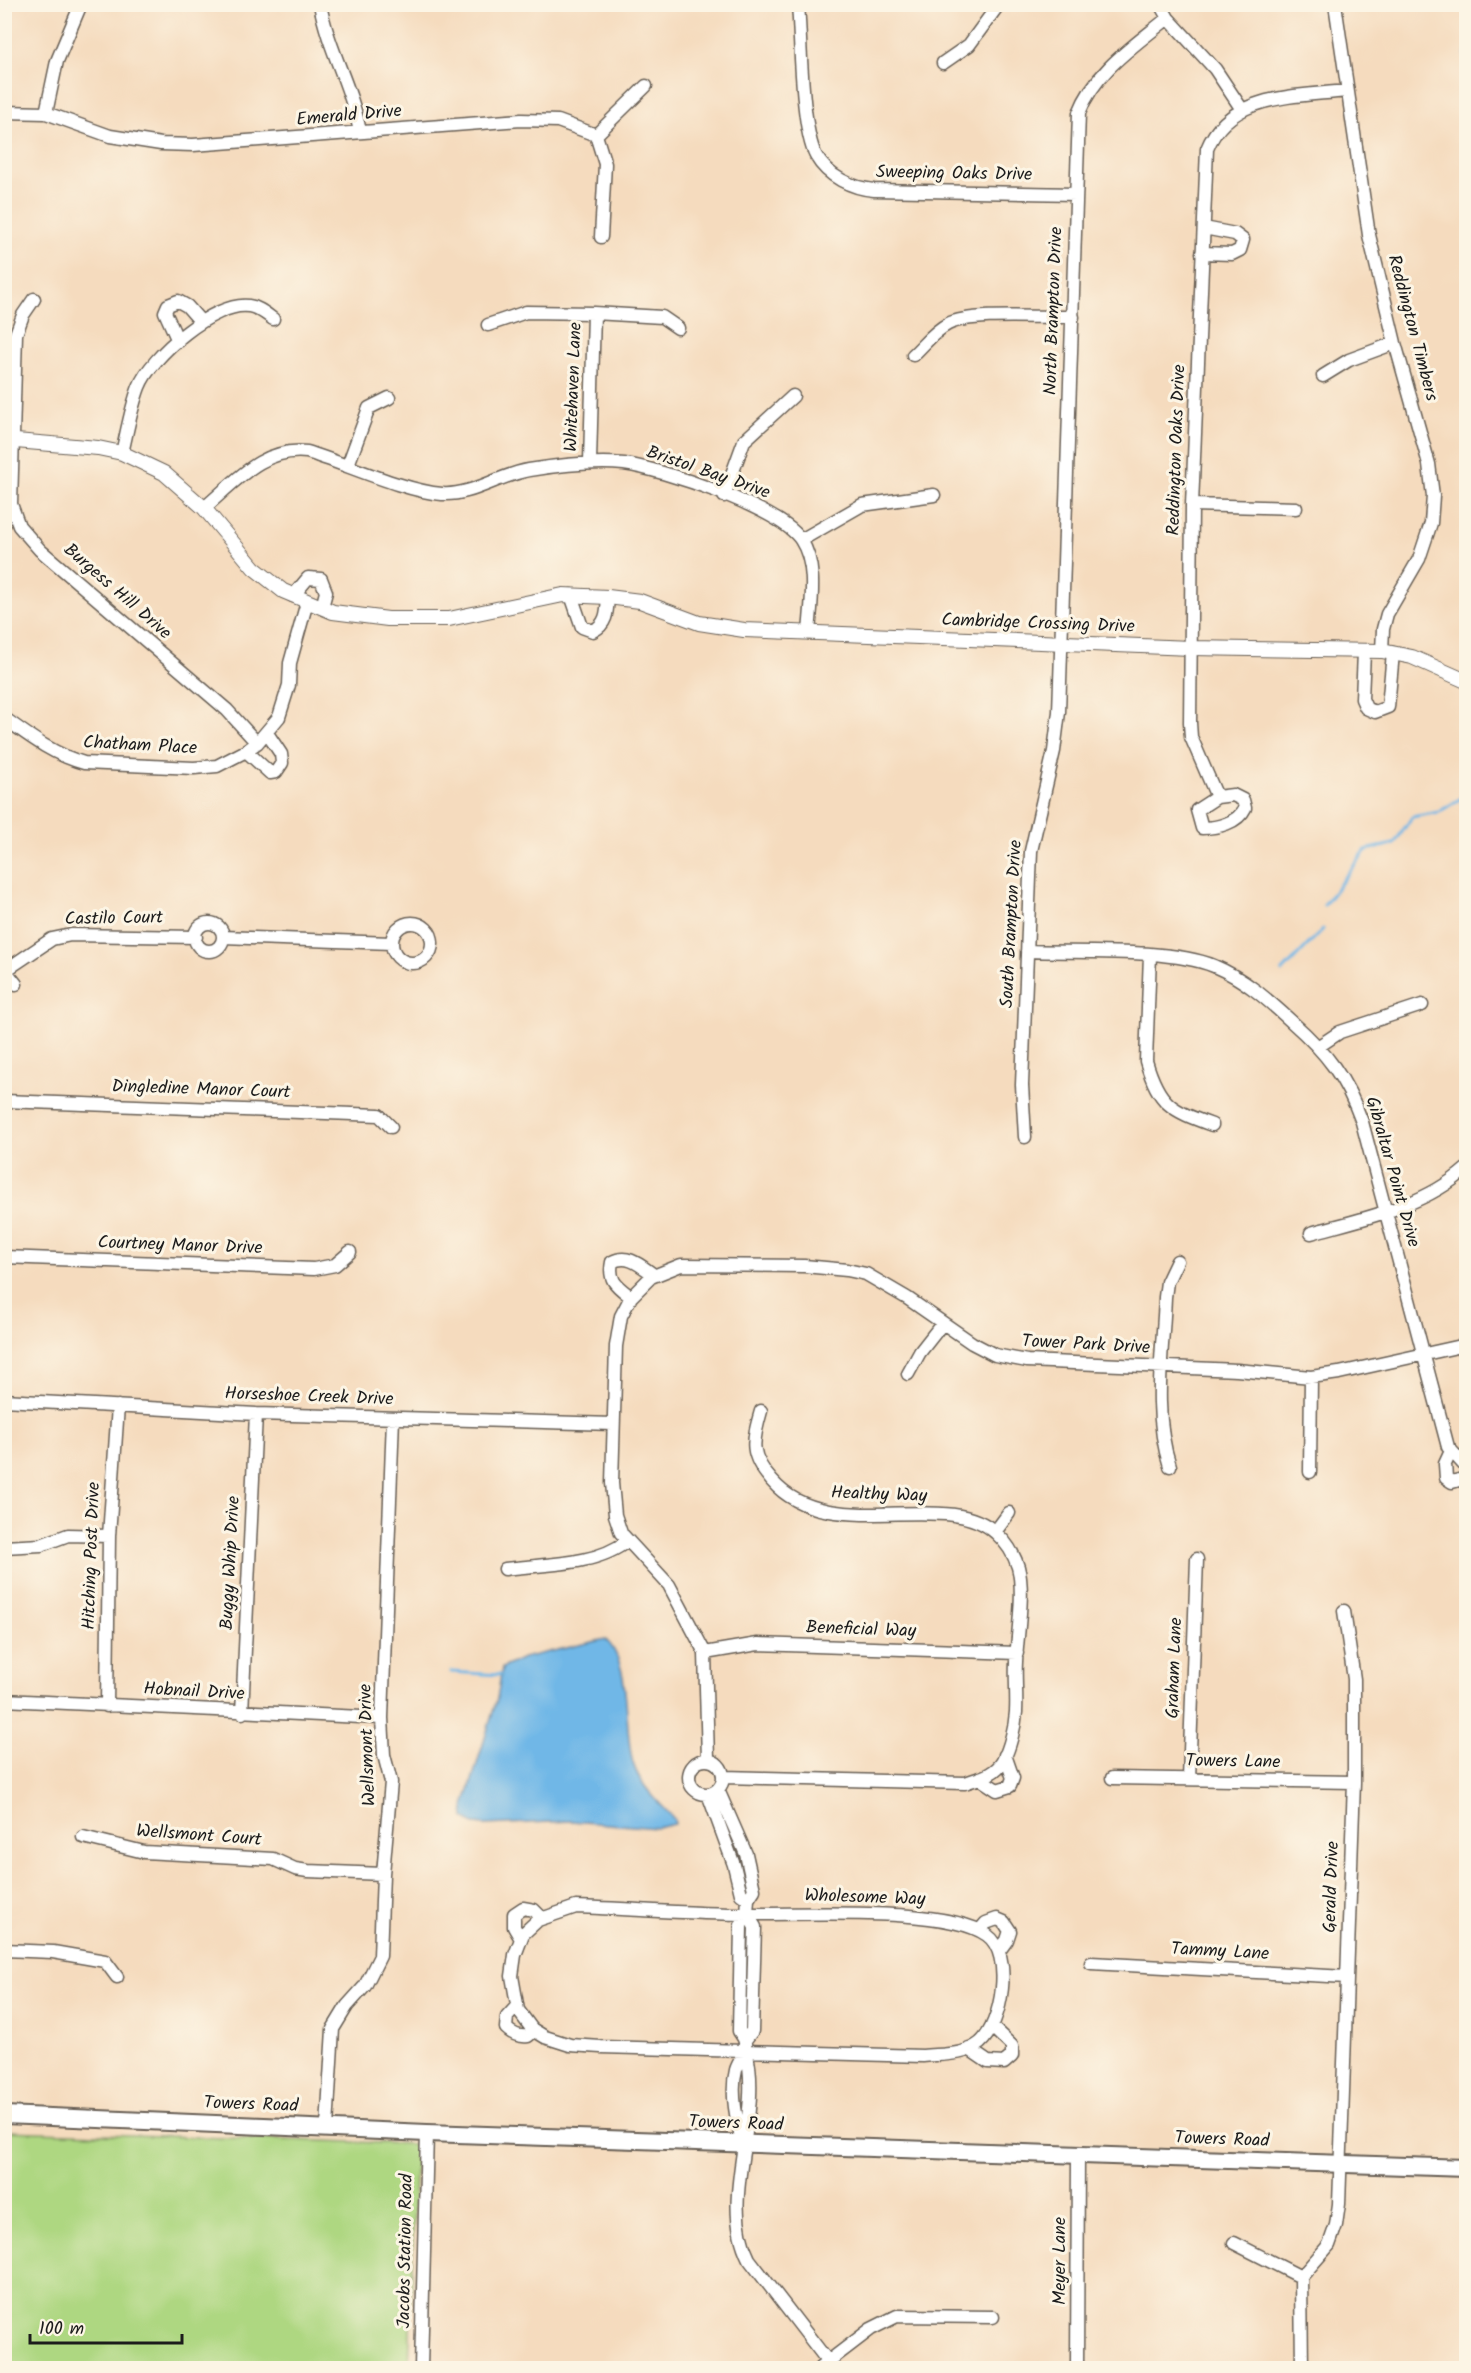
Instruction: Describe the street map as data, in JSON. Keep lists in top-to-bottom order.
{
  "streets": {
    "main road": ["Towers Road"],
    "street": [
      "Emerald Drive",
      "Sweeping Oaks Drive",
      "North Brampton Drive",
      "Reddington Timbers",
      "Whitehaven Lane",
      "Reddington Oaks Drive",
      "Bristol Bay Drive",
      "Burgess Hill Drive",
      "Cambridge Crossing Drive",
      "Chatham Place",
      "Castilo Court",
      "South Brampton Drive",
      "Dingledine Manor Court",
      "Gibraltar Point Drive",
      "Courtney Manor Drive",
      "Tower Park Drive",
      "Horseshoe Creek Drive",
      "Healthy Way",
      "Hitching Post Drive",
      "Buggy Whip Drive",
      "Beneficial Way",
      "Graham Lane",
      "Hobnail Drive",
      "Wellsmont Drive",
      "Towers Lane",
      "Wellsmont Court",
      "Gerald Drive",
      "Wholesome Way",
      "Tammy Lane",
      "Jacobs Station Road",
      "Meyer Lane"
    ]
  },
  "crossings": [
    ["Sweeping Oaks Drive", "North Brampton Drive"],
    ["North Brampton Drive", "Cambridge Crossing Drive"],
    ["North Brampton Drive", "South Brampton Drive"],
    ["Reddington Timbers", "Reddington Oaks Drive"],
    ["Reddington Timbers", "Cambridge Crossing Drive"],
    ["Whitehaven Lane", "Bristol Bay Drive"],
    ["Reddington Oaks Drive", "Cambridge Crossing Drive"],
    ["Bristol Bay Drive", "Cambridge Crossing Drive"],
    ["Burgess Hill Drive", "Cambridge Crossing Drive"],
    ["Burgess Hill Drive", "Chatham Place"],
    ["Cambridge Crossing Drive", "Chatham Place"],
    ["Cambridge Crossing Drive", "South Brampton Drive"],
    ["South Brampton Drive", "Gibraltar Point Drive"],
    ["Gibraltar Point Drive", "Tower Park Drive"],
    ["Tower Park Drive", "Horseshoe Creek Drive"],
    ["Tower Park Drive", "Healthy Way"],
    ["Tower Park Drive", "Beneficial Way"],
    ["Horseshoe Creek Drive", "Hitching Post Drive"],
    ["Horseshoe Creek Drive", "Buggy Whip Drive"],
    ["Horseshoe Creek Drive", "Wellsmont Drive"],
    ["Healthy Way", "Beneficial Way"],
    ["Hitching Post Drive", "Hobnail Drive"],
    ["Buggy Whip Drive", "Hobnail Drive"],
    ["Graham Lane", "Towers Lane"],
    ["Hobnail Drive", "Wellsmont Drive"],
    ["Wellsmont Drive", "Wellsmont Court"],
    ["Wellsmont Drive", "Towers Road"],
    ["Towers Lane", "Gerald Drive"],
    ["Gerald Drive", "Tammy Lane"],
    ["Gerald Drive", "Towers Road"],
    ["Towers Road", "Jacobs Station Road"],
    ["Towers Road", "Meyer Lane"]
  ],
  "scale_bar": "100 m"
}
